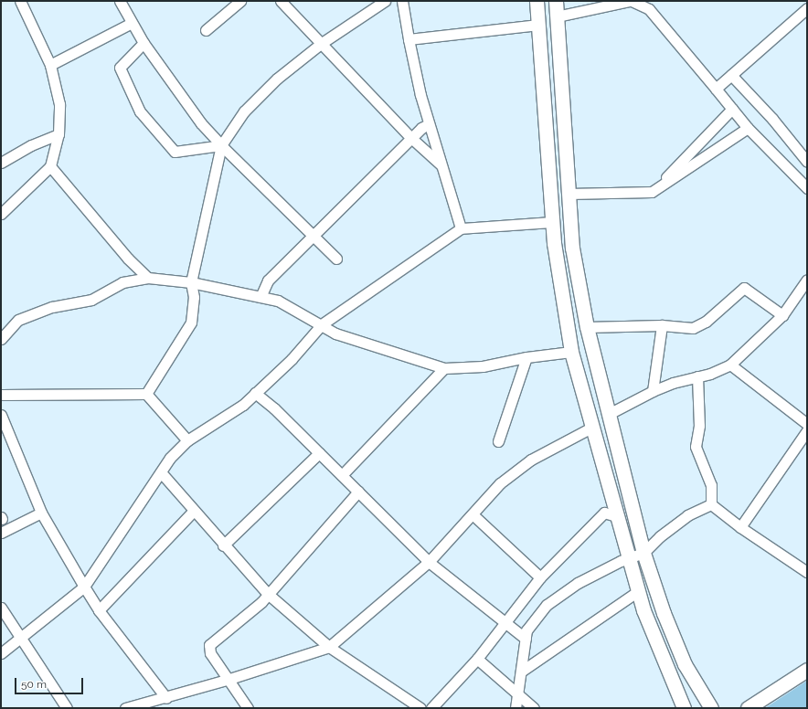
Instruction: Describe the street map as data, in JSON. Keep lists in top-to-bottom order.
{
  "scale_bar": "50 m"
}
